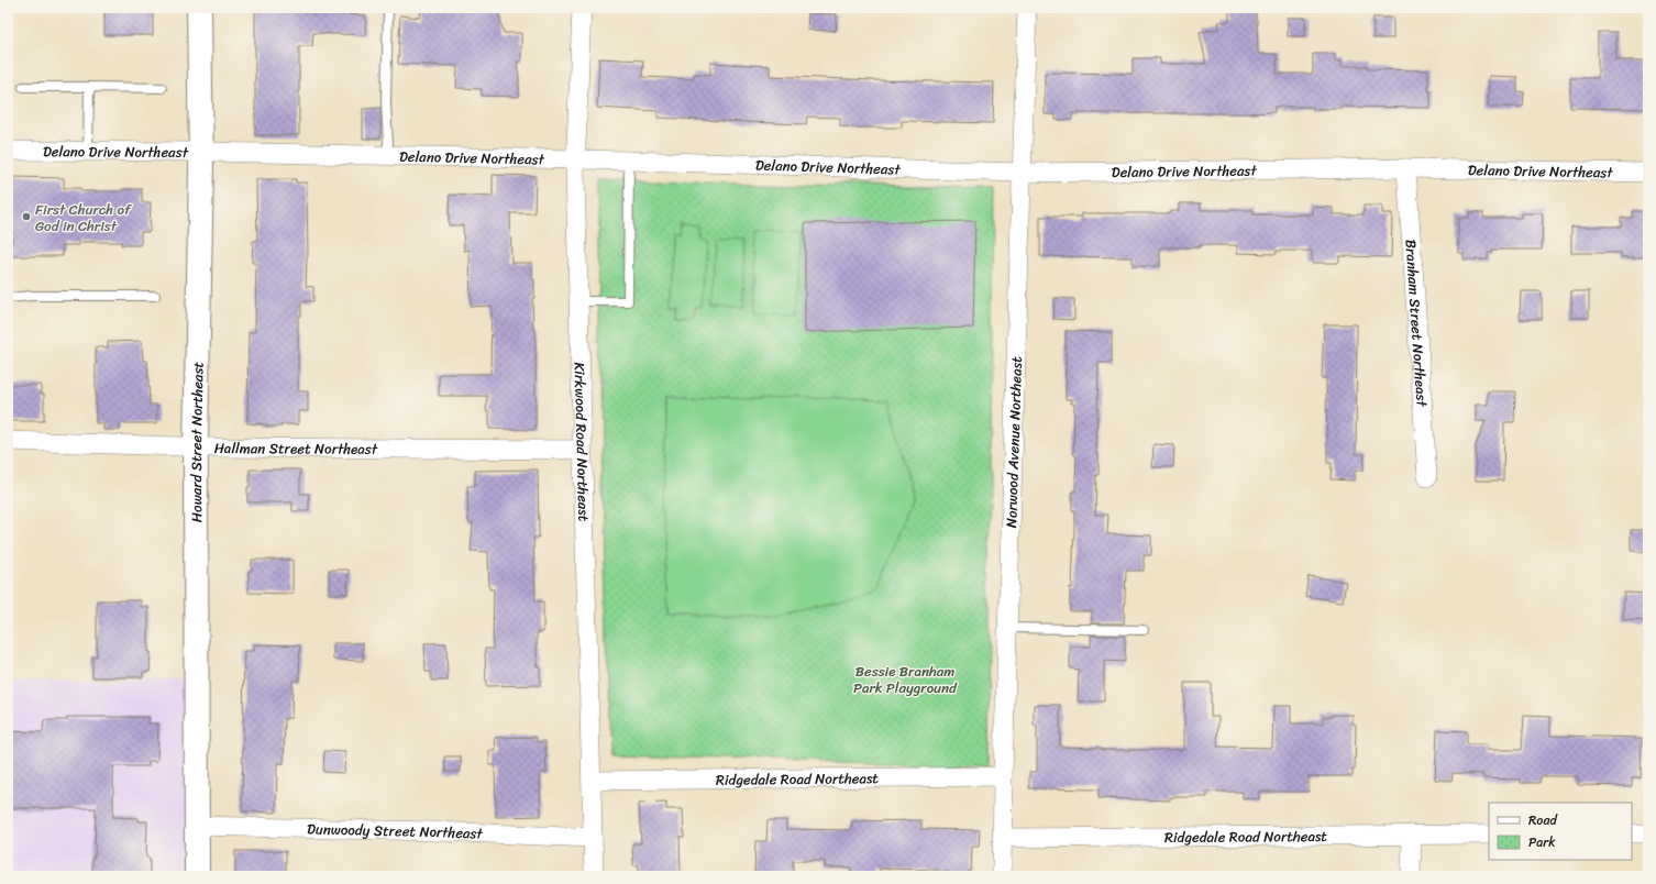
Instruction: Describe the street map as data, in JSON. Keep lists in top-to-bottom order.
{
  "streets": {
    "street": [
      "Delano Drive Northeast",
      "Branham Street Northeast",
      "Howard Street Northeast",
      "Kirkwood Road Northeast",
      "Norwood Avenue Northeast",
      "Hallman Street Northeast",
      "Ridgedale Road Northeast",
      "Dunwoody Street Northeast"
    ]
  },
  "crossings": [
    ["Delano Drive Northeast", "Branham Street Northeast"],
    ["Delano Drive Northeast", "Howard Street Northeast"],
    ["Delano Drive Northeast", "Kirkwood Road Northeast"],
    ["Delano Drive Northeast", "Norwood Avenue Northeast"],
    ["Howard Street Northeast", "Hallman Street Northeast"],
    ["Howard Street Northeast", "Dunwoody Street Northeast"],
    ["Kirkwood Road Northeast", "Hallman Street Northeast"],
    ["Kirkwood Road Northeast", "Ridgedale Road Northeast"],
    ["Kirkwood Road Northeast", "Dunwoody Street Northeast"],
    ["Norwood Avenue Northeast", "Ridgedale Road Northeast"]
  ],
  "parks": ["Bessie Branham Park Playground"],
  "places": ["First Church of God in Christ"],
  "legend": ["Road", "Park"]
}
